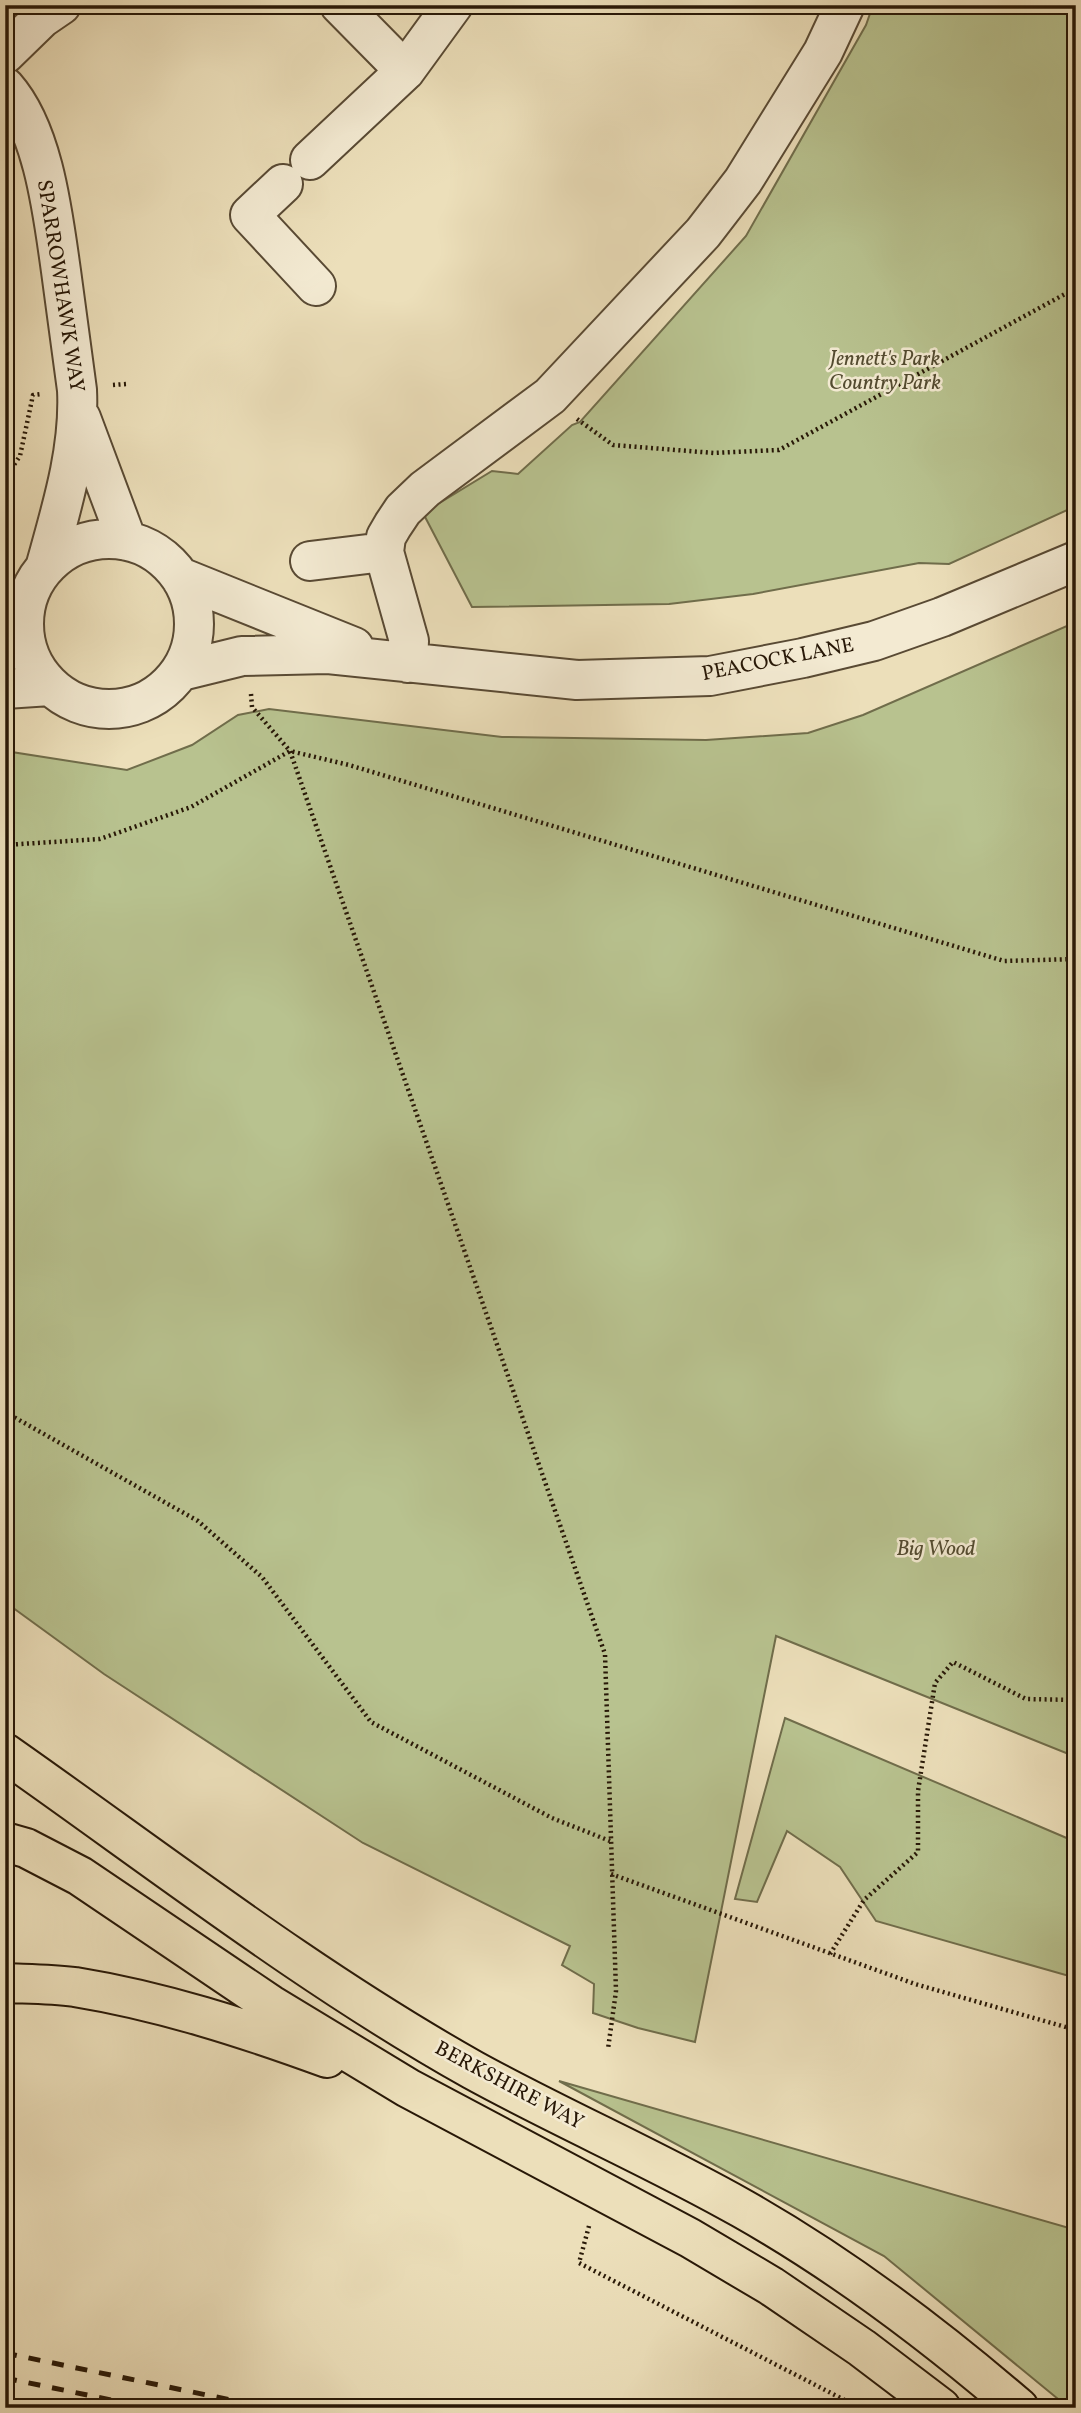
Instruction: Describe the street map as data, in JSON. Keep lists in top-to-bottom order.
{
  "streets": {
    "highway": ["BERKSHIRE WAY"],
    "street": ["SPARROWHAWK WAY", "PEACOCK LANE"]
  },
  "crossings": [
    ["SPARROWHAWK WAY", "PEACOCK LANE"]
  ],
  "parks": ["Jennett's Park Country Park", "Big Wood"]
}
